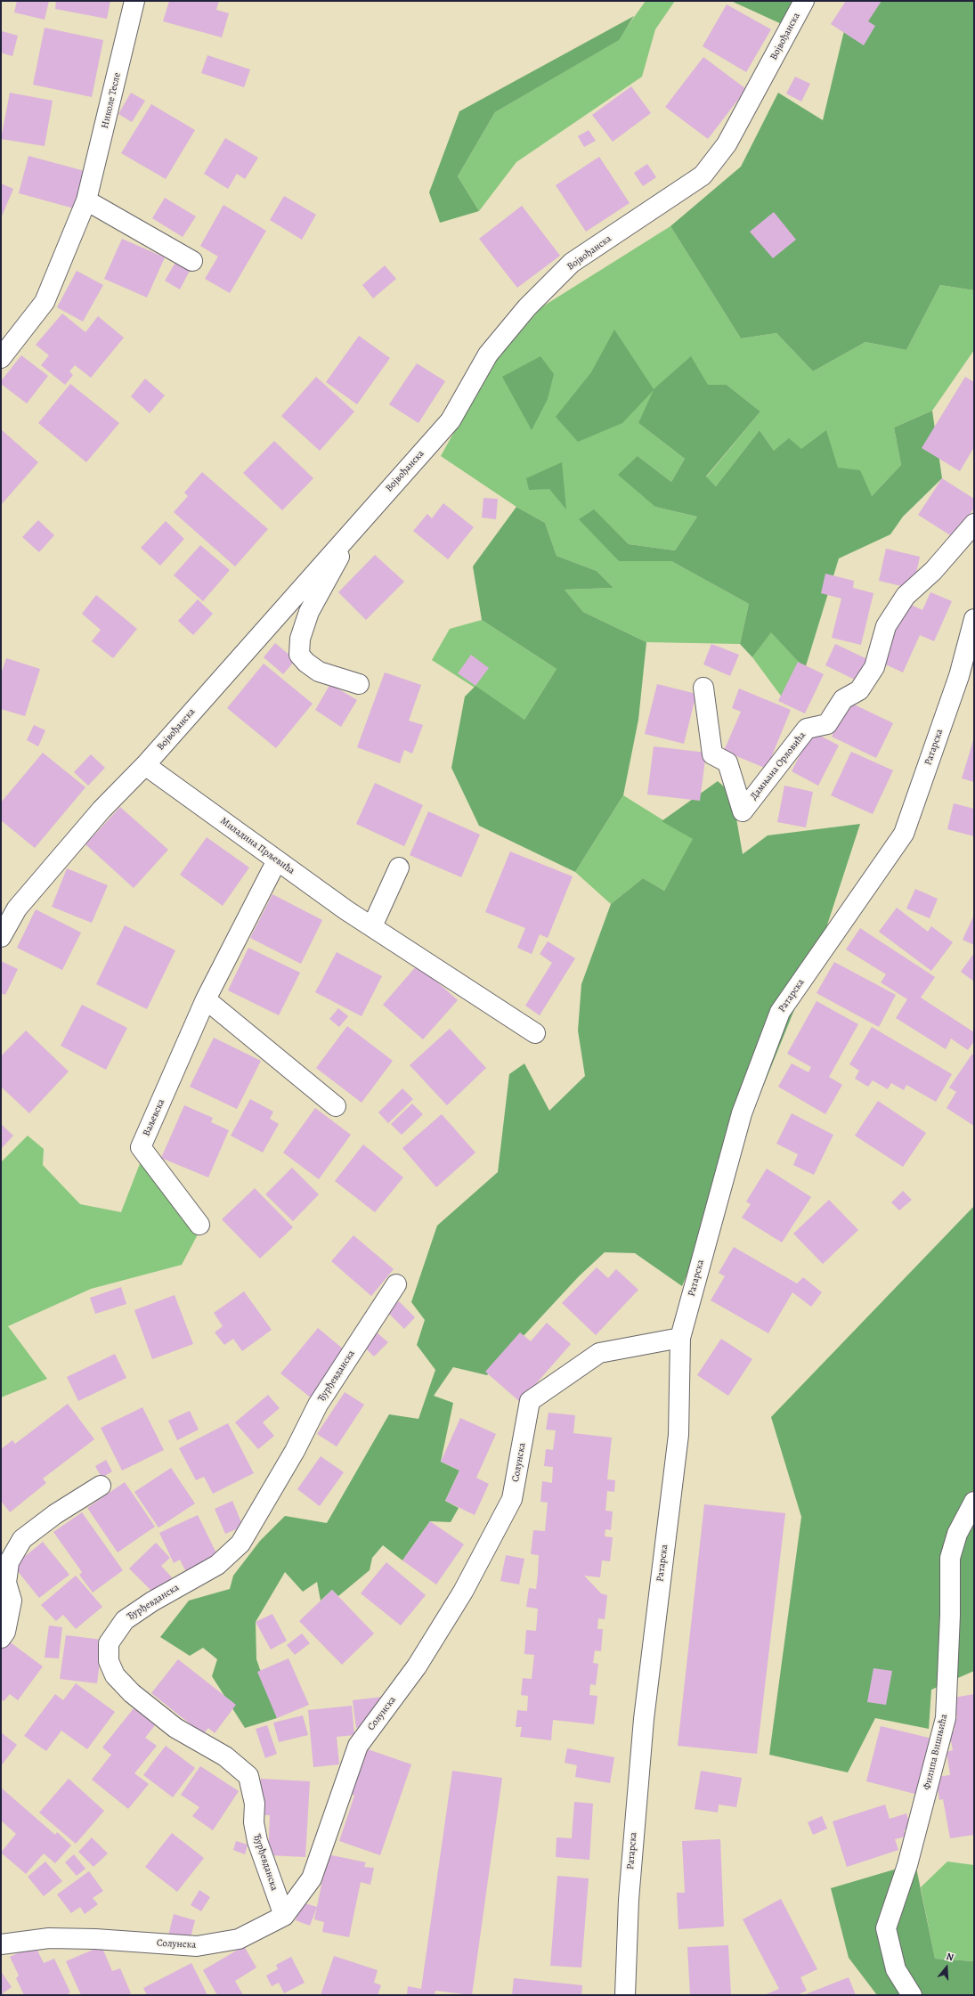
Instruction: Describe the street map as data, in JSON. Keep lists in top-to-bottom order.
{
  "streets": {
    "street": [
      "Војвођанска",
      "Николе Тесле",
      "Ратарска",
      "Дамњана Орловића",
      "Миладина Прљевића",
      "Ваљевска",
      "Ђурђевданска",
      "Солунска",
      "Филипа Вишњића"
    ]
  },
  "crossings": [
    ["Војвођанска", "Миладина Прљевића"],
    ["Ратарска", "Солунска"],
    ["Миладина Прљевића", "Ваљевска"],
    ["Ђурђевданска", "Солунска"]
  ],
  "north": "top"
}
